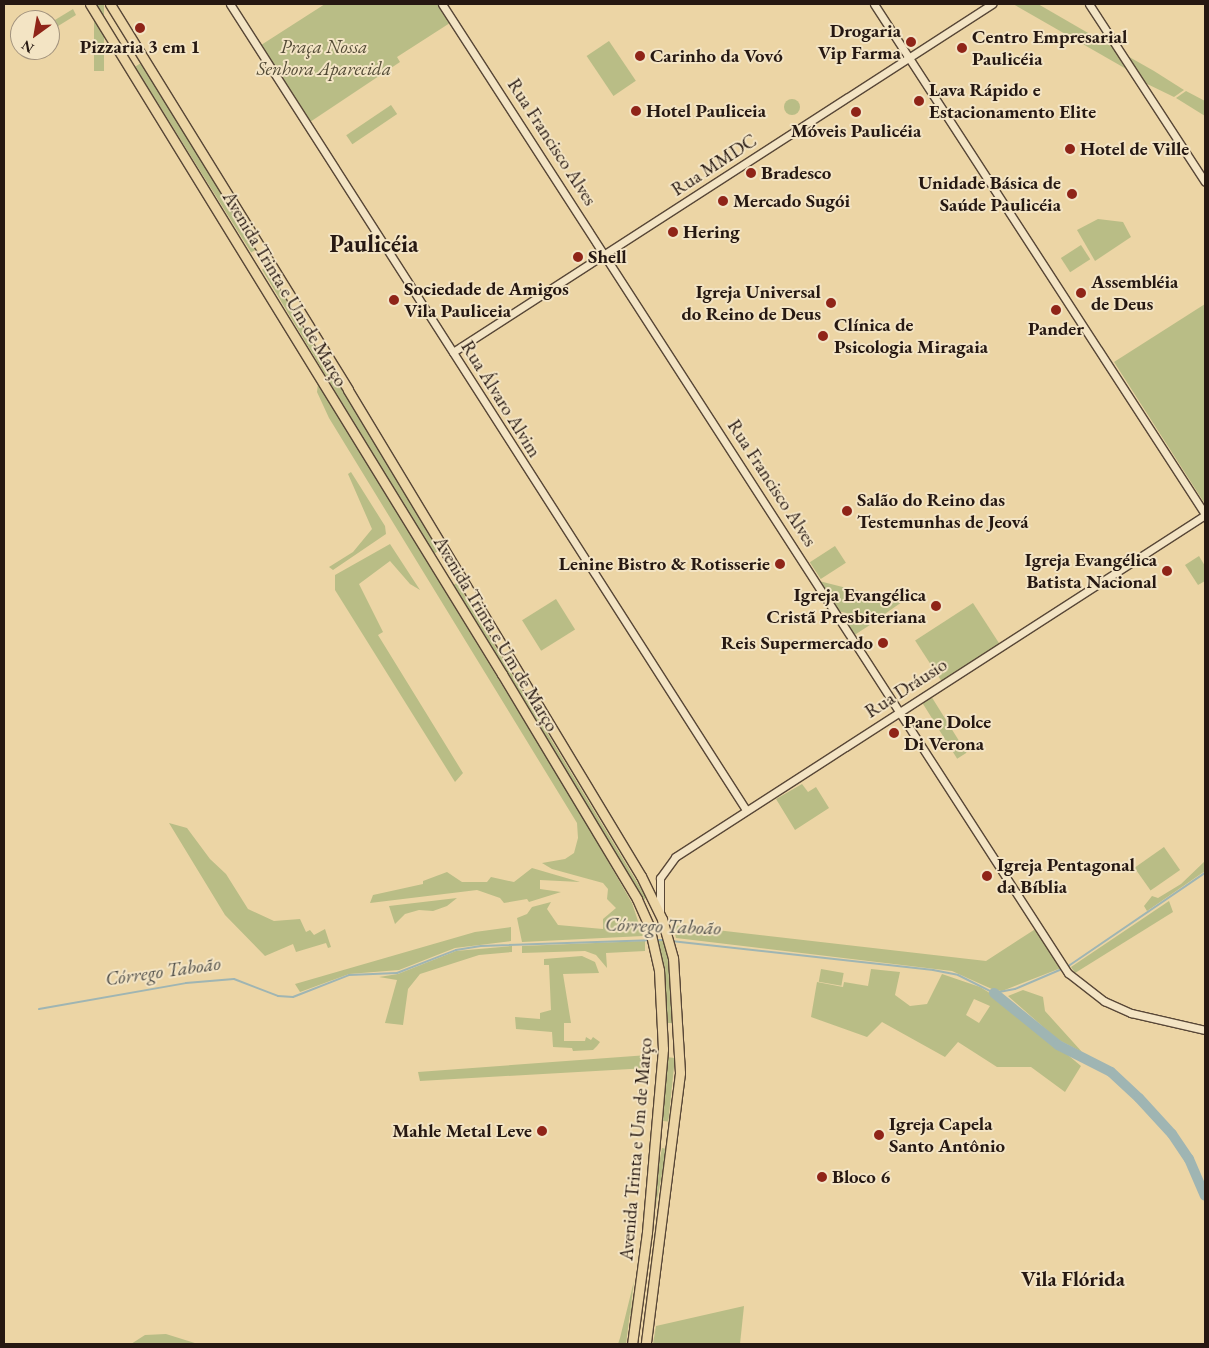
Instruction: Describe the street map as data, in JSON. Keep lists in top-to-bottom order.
{
  "streets": {
    "main road": ["Avenida Trinta e Um de Março"],
    "street": [
      "Rua Francisco Alves",
      "Rua MMDC",
      "Rua Álvaro Alvim",
      "Rua Dráusio"
    ]
  },
  "crossings": [
    ["Rua Francisco Alves", "Rua MMDC"],
    ["Rua Francisco Alves", "Rua Dráusio"],
    ["Rua MMDC", "Rua Álvaro Alvim"],
    ["Avenida Trinta e Um de Março", "Rua Dráusio"],
    ["Rua Álvaro Alvim", "Rua Dráusio"]
  ],
  "districts": ["Paulicéia", "Vila Flórida"],
  "water": ["Córrego Taboão"],
  "parks": ["Praça Nossa Senhora Aparecida"],
  "places": [
    "Pizzaria 3 em 1",
    "Drogaria Vip Farma",
    "Centro Empresarial Paulicéia",
    "Carinho da Vovó",
    "Lava Rápido e Estacionamento Elite",
    "Hotel Pauliceia",
    "Móveis Paulicéia",
    "Hotel de Ville",
    "Bradesco",
    "Unidade Básica de Saúde Paulicéia",
    "Mercado Sugói",
    "Hering",
    "Shell",
    "Assembléia de Deus",
    "Sociedade de Amigos Vila Pauliceia",
    "Igreja Universal do Reino de Deus",
    "Pander",
    "Clínica de Psicologia Miragaia",
    "Salão do Reino das Testemunhas de Jeová",
    "Lenine Bistro & Rotisserie",
    "Igreja Evangélica Batista Nacional",
    "Igreja Evangélica Cristã Presbiteriana",
    "Reis Supermercado",
    "Pane Dolce Di Verona",
    "Igreja Pentagonal da Bíblia",
    "Mahle Metal Leve",
    "Igreja Capela Santo Antônio",
    "Bloco 6"
  ],
  "north": "bottom left"
}
